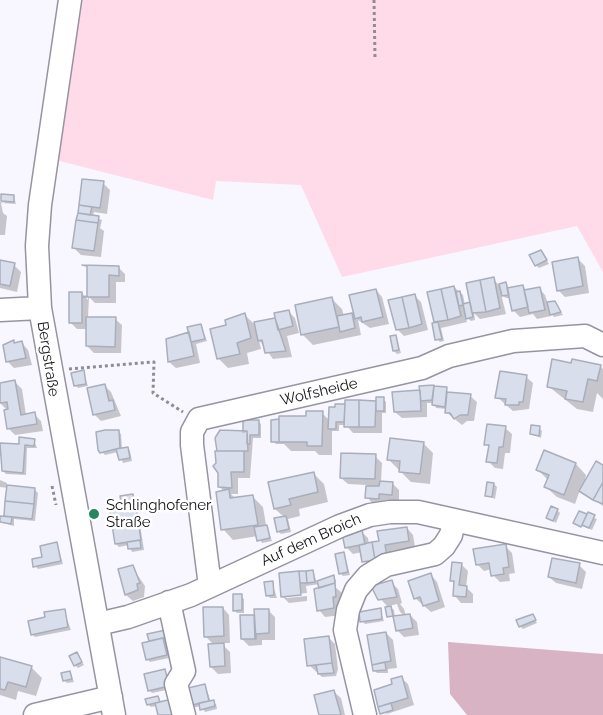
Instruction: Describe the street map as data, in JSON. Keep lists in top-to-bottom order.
{
  "streets": {
    "street": ["Bergstraße", "Wolfsheide", "Auf dem Broich"]
  },
  "crossings": [
    ["Bergstraße", "Auf dem Broich"]
  ],
  "places": ["Schlinghofener Straße"]
}
